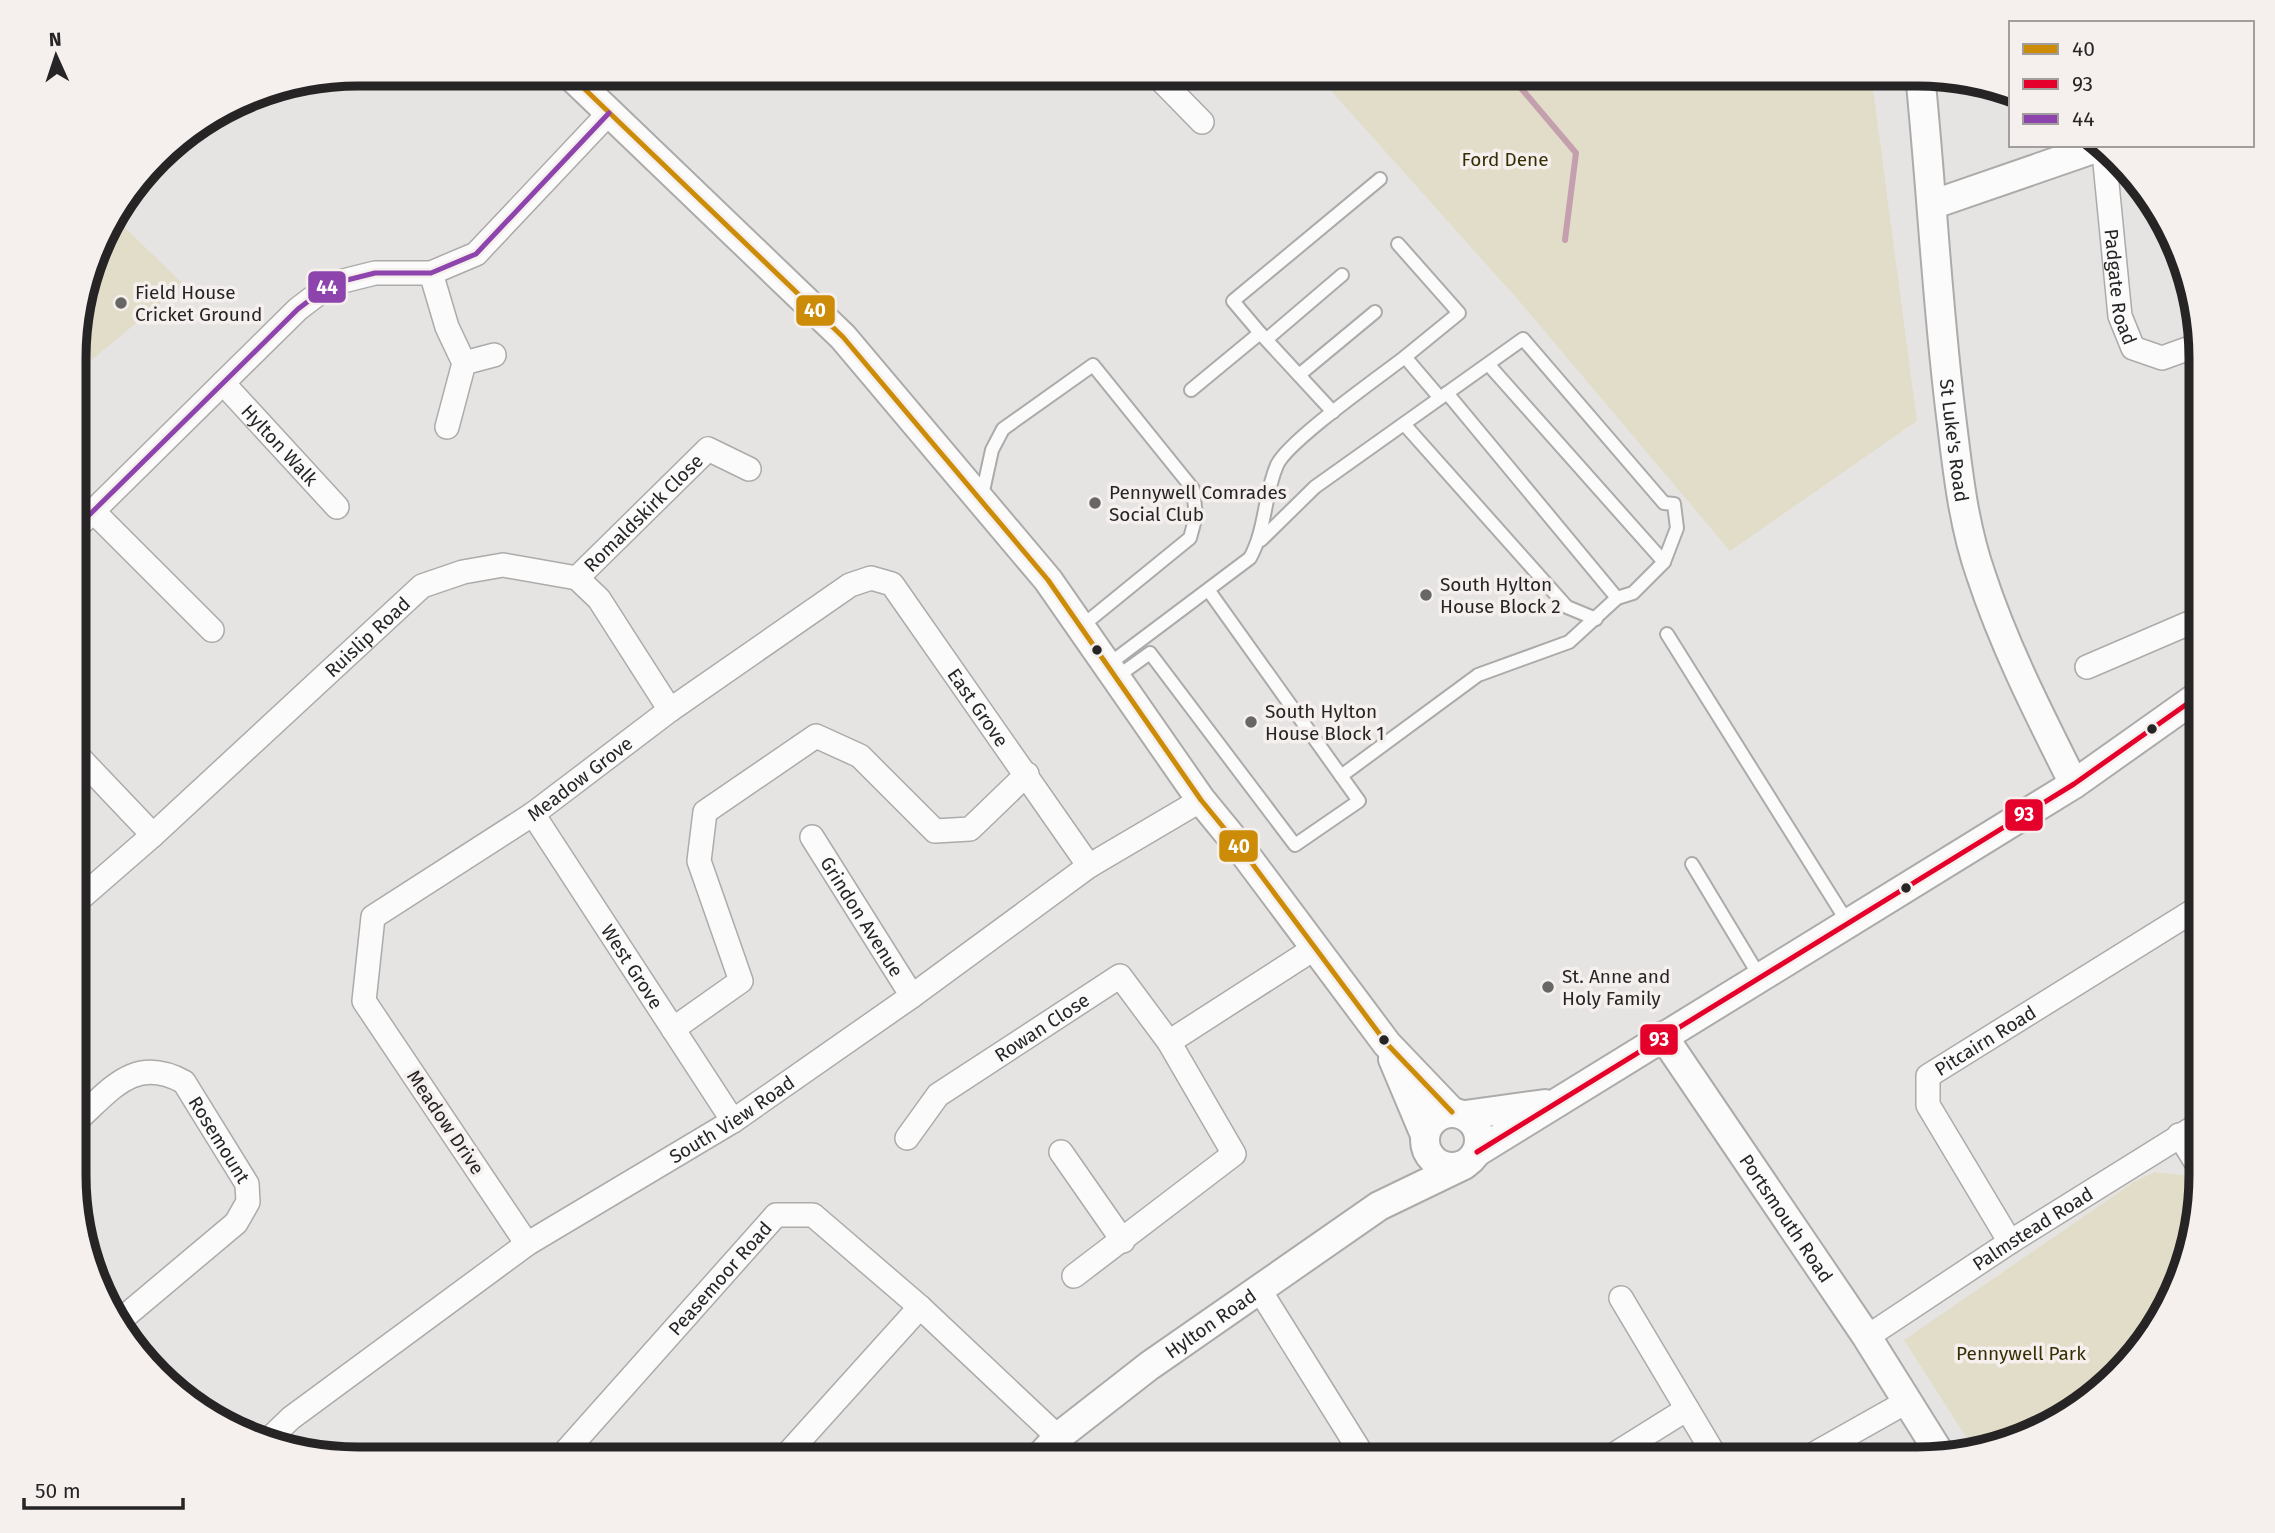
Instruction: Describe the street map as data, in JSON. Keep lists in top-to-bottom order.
{
  "streets": {
    "street": [
      "Padgate Road",
      "St Luke's Road",
      "Hylton Walk",
      "Romaldskirk Close",
      "Ruislip Road",
      "East Grove",
      "Meadow Grove",
      "Grindon Avenue",
      "West Grove",
      "Rowan Close",
      "Pitcairn Road",
      "South View Road",
      "Meadow Drive",
      "Rosemount",
      "Portsmouth Road",
      "Palmstead Road",
      "Peasemoor Road",
      "Hylton Road"
    ]
  },
  "crossings": [
    ["St Luke's Road", "Hylton Road"],
    ["Romaldskirk Close", "Ruislip Road"],
    ["East Grove", "Meadow Grove"],
    ["East Grove", "South View Road"],
    ["Meadow Grove", "West Grove"],
    ["Meadow Grove", "Meadow Drive"],
    ["Grindon Avenue", "South View Road"],
    ["West Grove", "South View Road"],
    ["Pitcairn Road", "Palmstead Road"],
    ["South View Road", "Meadow Drive"],
    ["Portsmouth Road", "Palmstead Road"],
    ["Portsmouth Road", "Hylton Road"],
    ["Peasemoor Road", "Hylton Road"]
  ],
  "parks": ["Ford Dene", "Pennywell Park"],
  "places": [
    "Field House Cricket Ground",
    "Pennywell Comrades Social Club",
    "South Hylton House Block 2",
    "South Hylton House Block 1",
    "St. Anne and Holy Family"
  ],
  "lines": ["transit line 40", "transit line 44", "transit line 93"],
  "legend": ["40", "93", "44"],
  "scale_bar": "50 m",
  "north": "top"
}
